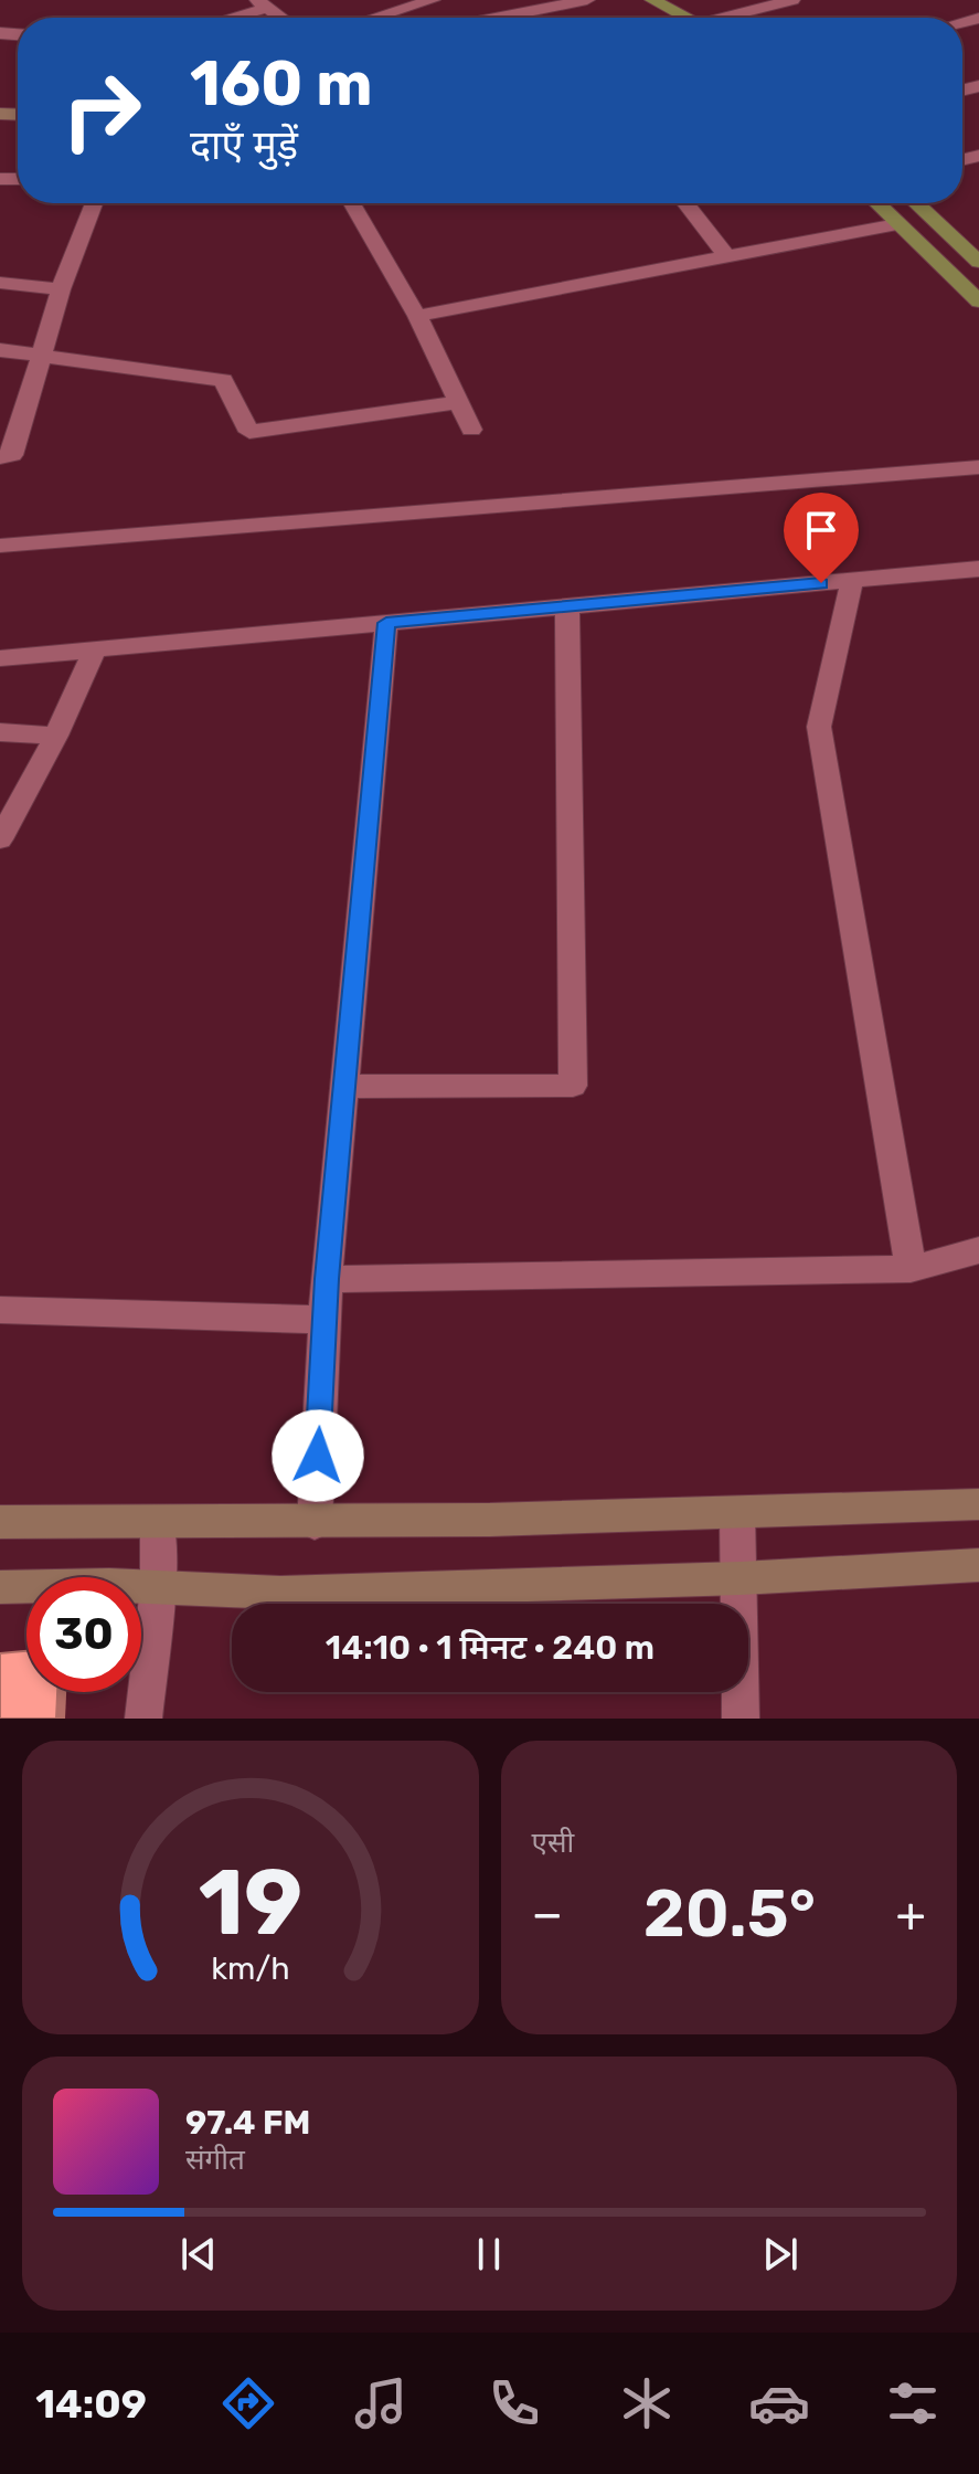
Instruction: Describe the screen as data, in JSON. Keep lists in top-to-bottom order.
{
  "page": {
    "turn": ["160 m", "दाएँ मुड़ें"],
    "limit": "30",
    "trip": "14:10 · 1 मिनट · 240 m",
    "tile": "एसी",
    "heat": ["−", "20.5°", "+"],
    "song": ["97.4 FM", "संगीत"],
    "tabs": "14:09",
    "gauge": ["19", "km/h"]
  }
}
